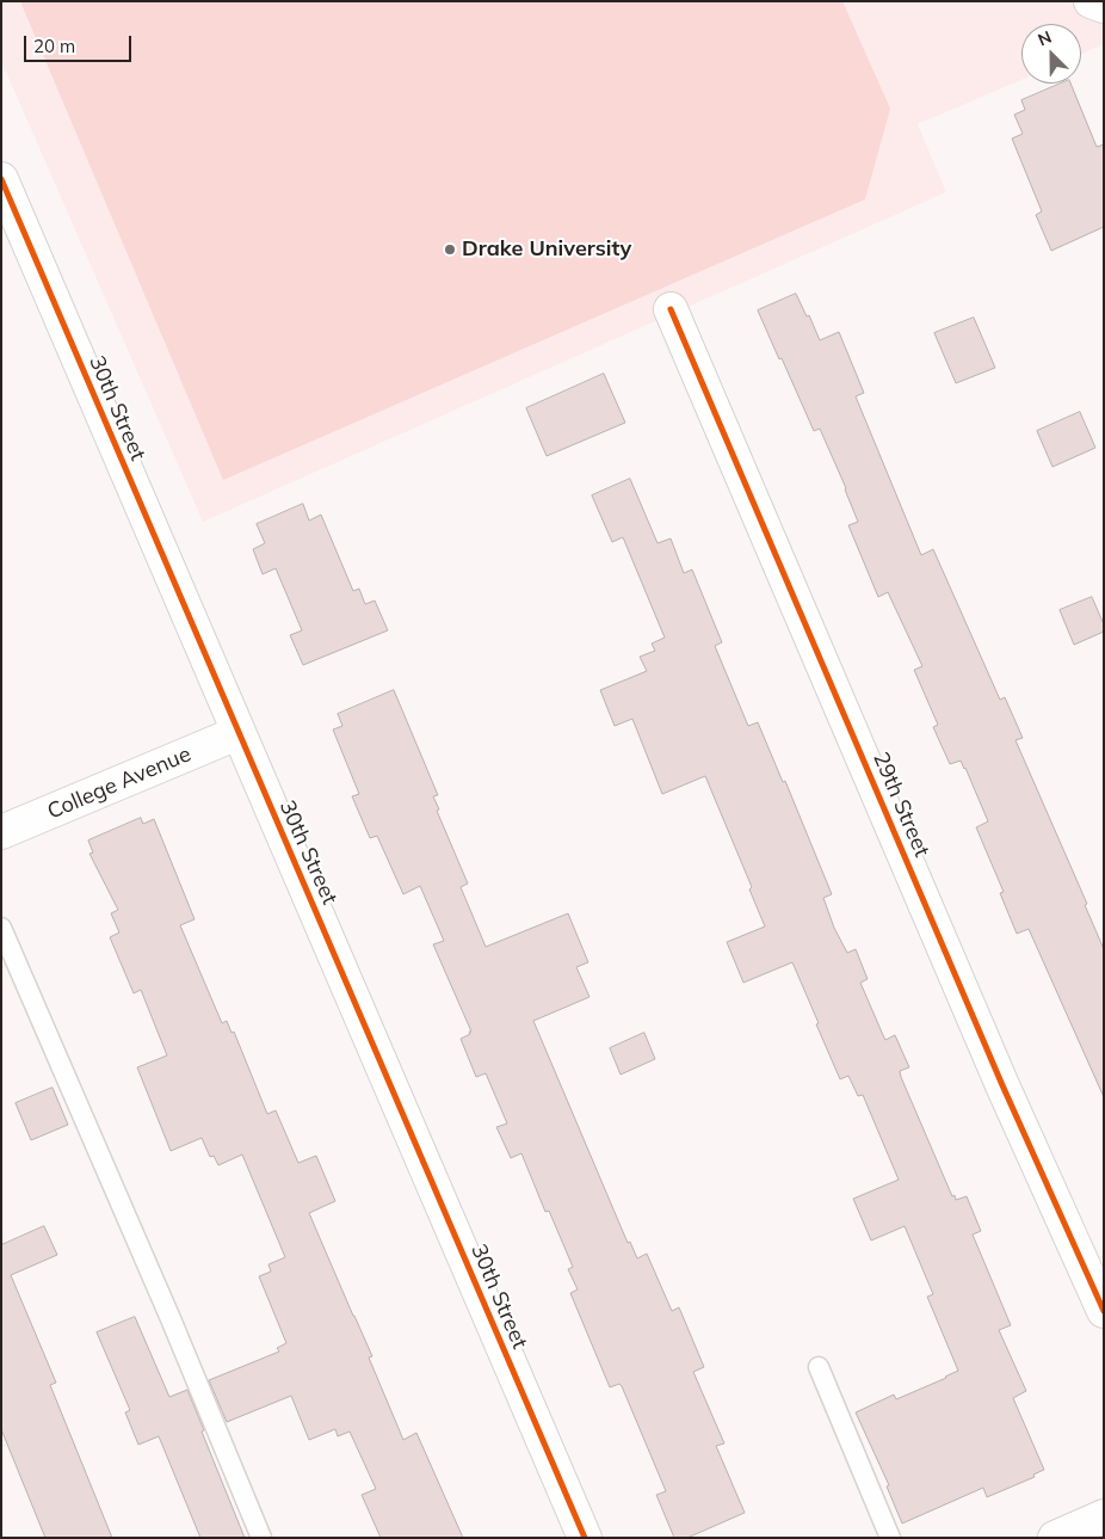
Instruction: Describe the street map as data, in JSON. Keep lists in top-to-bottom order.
{
  "streets": {
    "street": ["30th Street", "College Avenue", "29th Street"]
  },
  "crossings": [
    ["30th Street", "College Avenue"]
  ],
  "places": ["Drake University"],
  "scale_bar": "20 m",
  "north": "top left"
}
